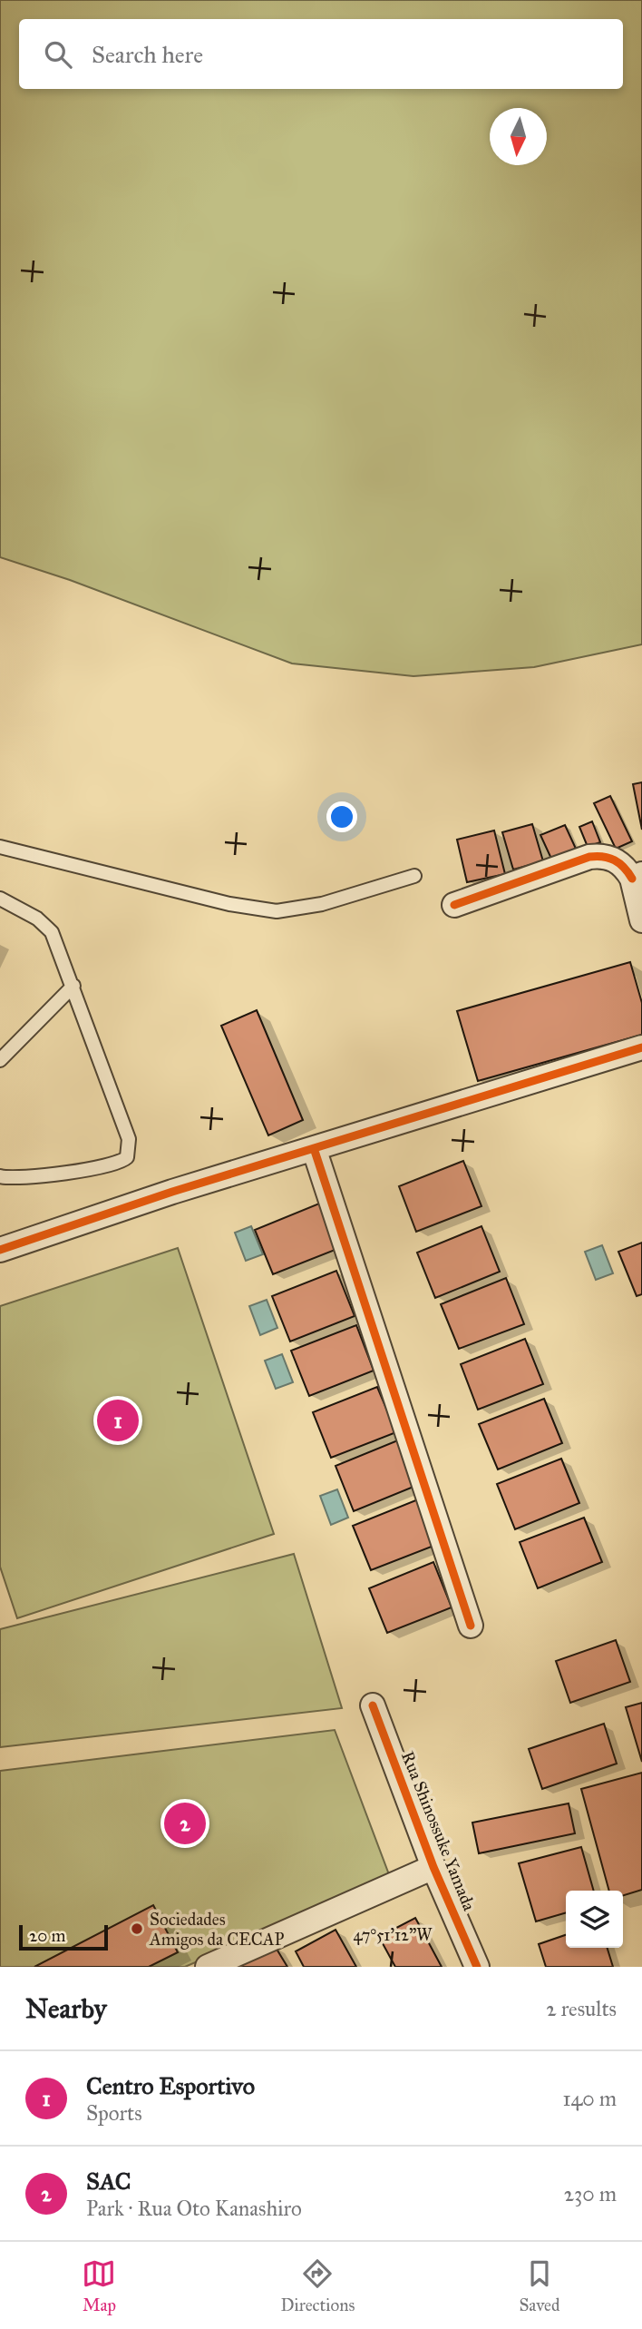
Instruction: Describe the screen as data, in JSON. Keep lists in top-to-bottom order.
{
  "streets": {
    "street": ["Rua Shinossuke Yamada"]
  },
  "places": ["Sociedades Amigos da CECAP"],
  "scale_bar": "20 m",
  "north": "bottom",
  "page": {
    "search": "Search here",
    "pins": ["1", "2"],
    "scale": "20 m",
    "heading": ["Nearby", "2 results"],
    "list": [
      {
        "mark": "1",
        "name": "Centro Esportivo",
        "note": "Sports",
        "value": "140 m"
      },
      {
        "mark": "2",
        "name": "SAC",
        "note": "Park · Rua Oto Kanashiro",
        "value": "230 m"
      }
    ],
    "nav": ["Map", "Directions", "Saved"]
  },
  "coordinates": ["47°51'12\"W"]
}
